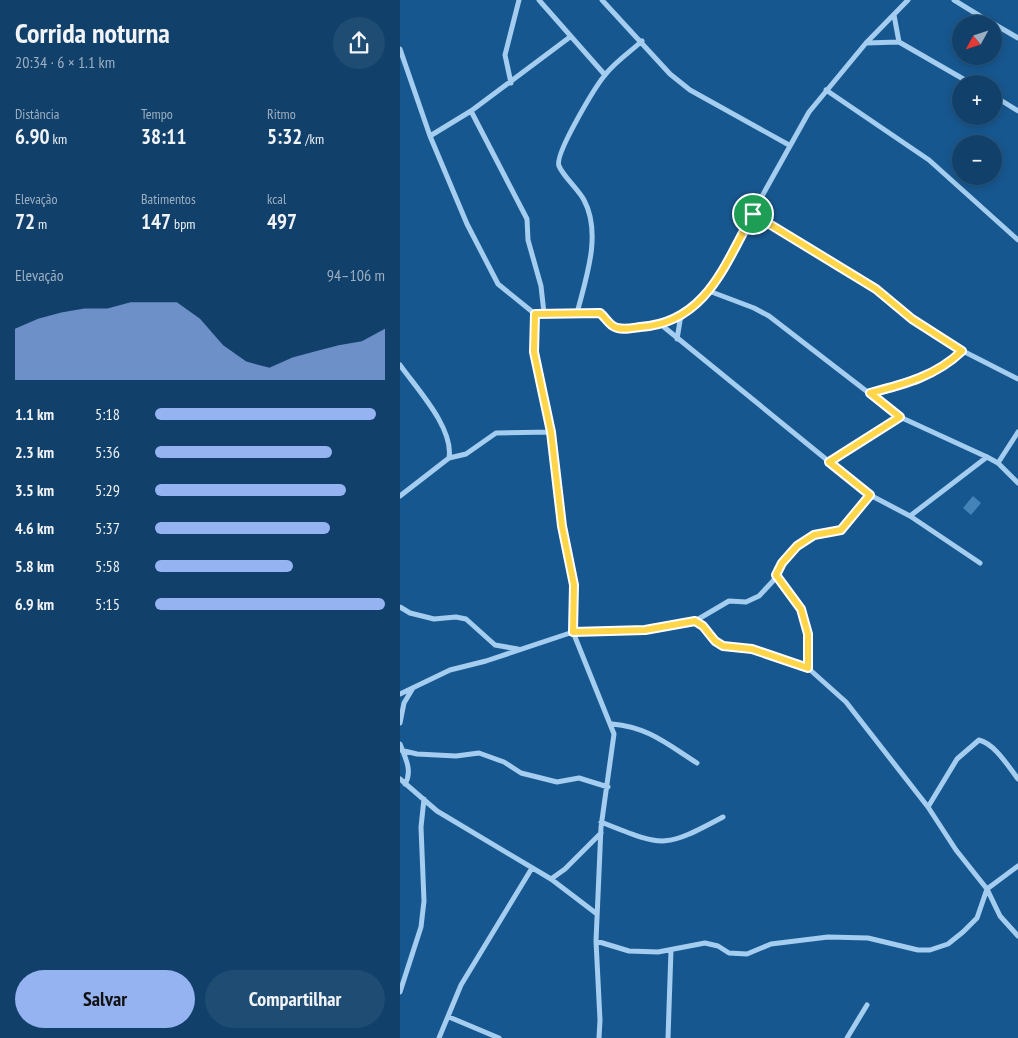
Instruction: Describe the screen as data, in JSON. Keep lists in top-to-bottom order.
{
  "north": "bottom left",
  "page": {
    "heading": ["Corrida noturna", "20:34 · 6 × 1.1 km"],
    "map_buttons": ["+", "−"],
    "stats": [
      ["Distância", "6.90 km"],
      ["Tempo", "38:11"],
      ["Ritmo", "5:32 /km"],
      ["Elevação", "72 m"],
      ["Batimentos", "147 bpm"],
      ["kcal", "497"]
    ],
    "chart": ["Elevação", "94–106 m"],
    "list": [
      {
        "name": "1.1 km",
        "note": "5:18"
      },
      {
        "name": "2.3 km",
        "note": "5:36"
      },
      {
        "name": "3.5 km",
        "note": "5:29"
      },
      {
        "name": "4.6 km",
        "note": "5:37"
      },
      {
        "name": "5.8 km",
        "note": "5:58"
      },
      {
        "name": "6.9 km",
        "note": "5:15"
      }
    ],
    "buttons": ["Salvar", "Compartilhar"]
  }
}
